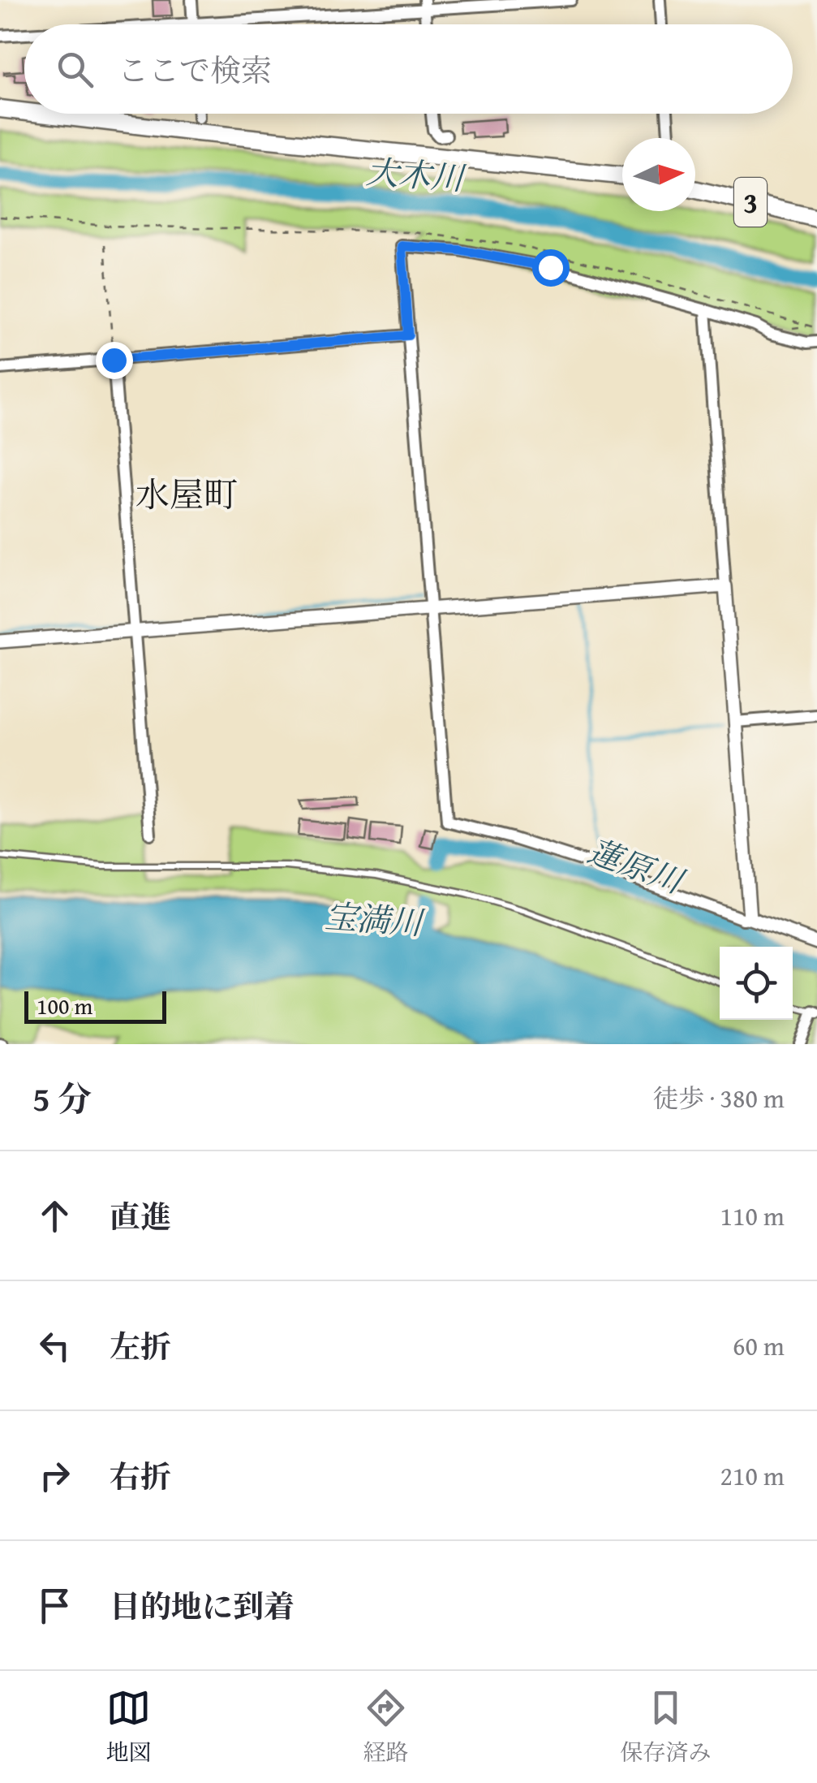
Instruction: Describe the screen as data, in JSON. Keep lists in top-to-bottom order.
{
  "streets": {
    "highway": ["3"]
  },
  "districts": ["水屋町"],
  "water": ["大木川", "蓮原川", "宝満川"],
  "scale_bar": "100 m",
  "north": "right",
  "page": {
    "search": "ここで検索",
    "scale": "100 m",
    "heading": ["5 分", "徒歩 · 380 m"],
    "list": [
      ["直進", "110 m"],
      ["左折", "60 m"],
      ["右折", "210 m"],
      "目的地に到着"
    ],
    "nav": ["地図", "経路", "保存済み"]
  }
}
